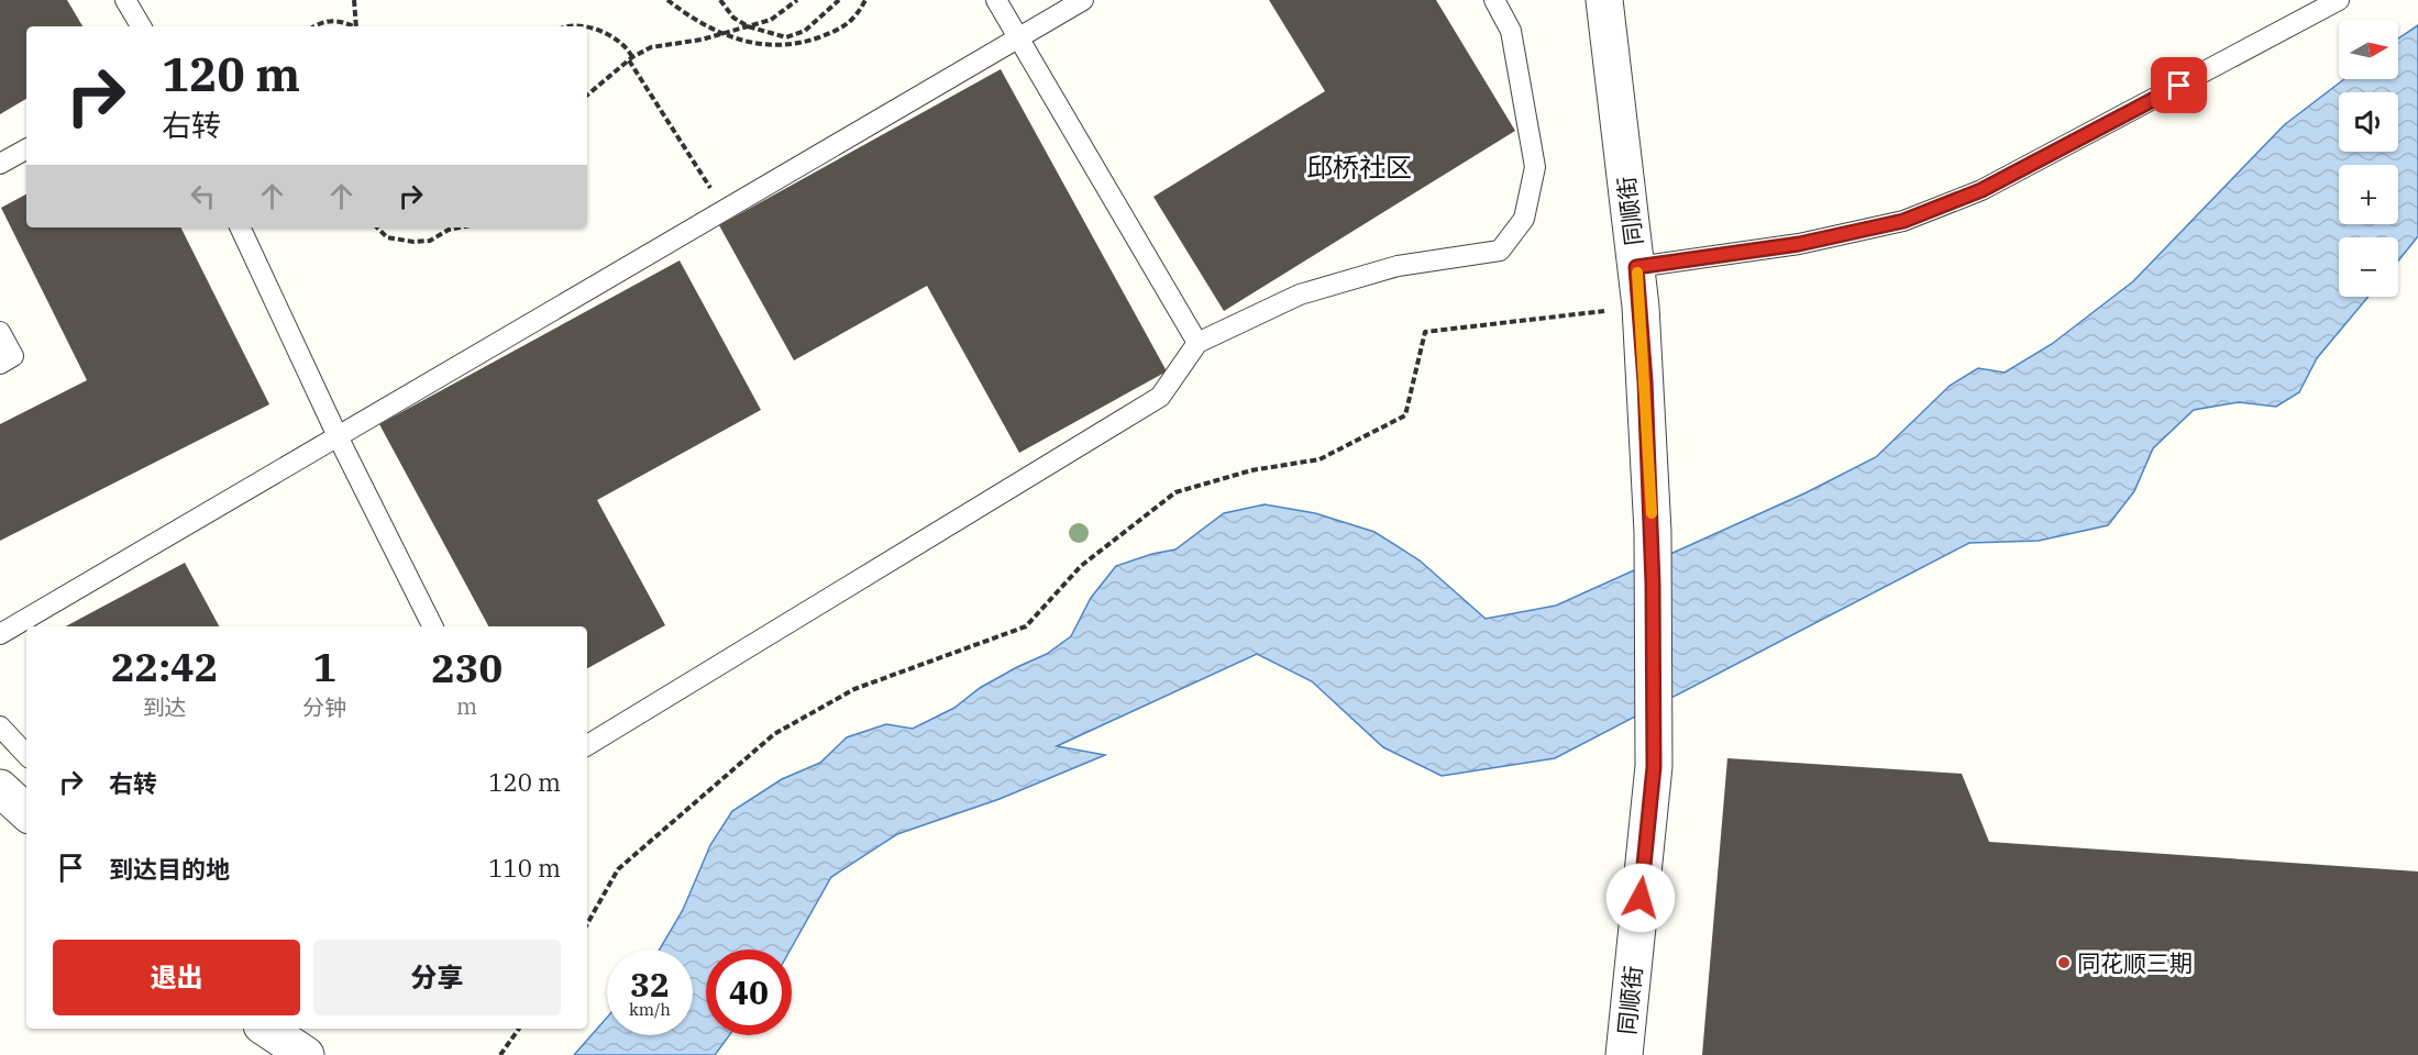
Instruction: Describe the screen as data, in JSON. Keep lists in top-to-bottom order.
{
  "streets": {
    "street": ["同顺街"]
  },
  "districts": ["邱桥社区"],
  "places": ["同花顺三期"],
  "north": "right",
  "page": {
    "map_buttons": ["+", "−"],
    "turn": ["120 m", "右转"],
    "eta": [
      "22:42",
      "到达",
      "1",
      "分钟",
      "230",
      "m"
    ],
    "list": [
      {
        "name": "右转",
        "value": "120 m"
      },
      {
        "name": "到达目的地",
        "value": "110 m"
      }
    ],
    "buttons": ["退出", "分享"],
    "speed": "32 km/h",
    "limit": "40"
  }
}
